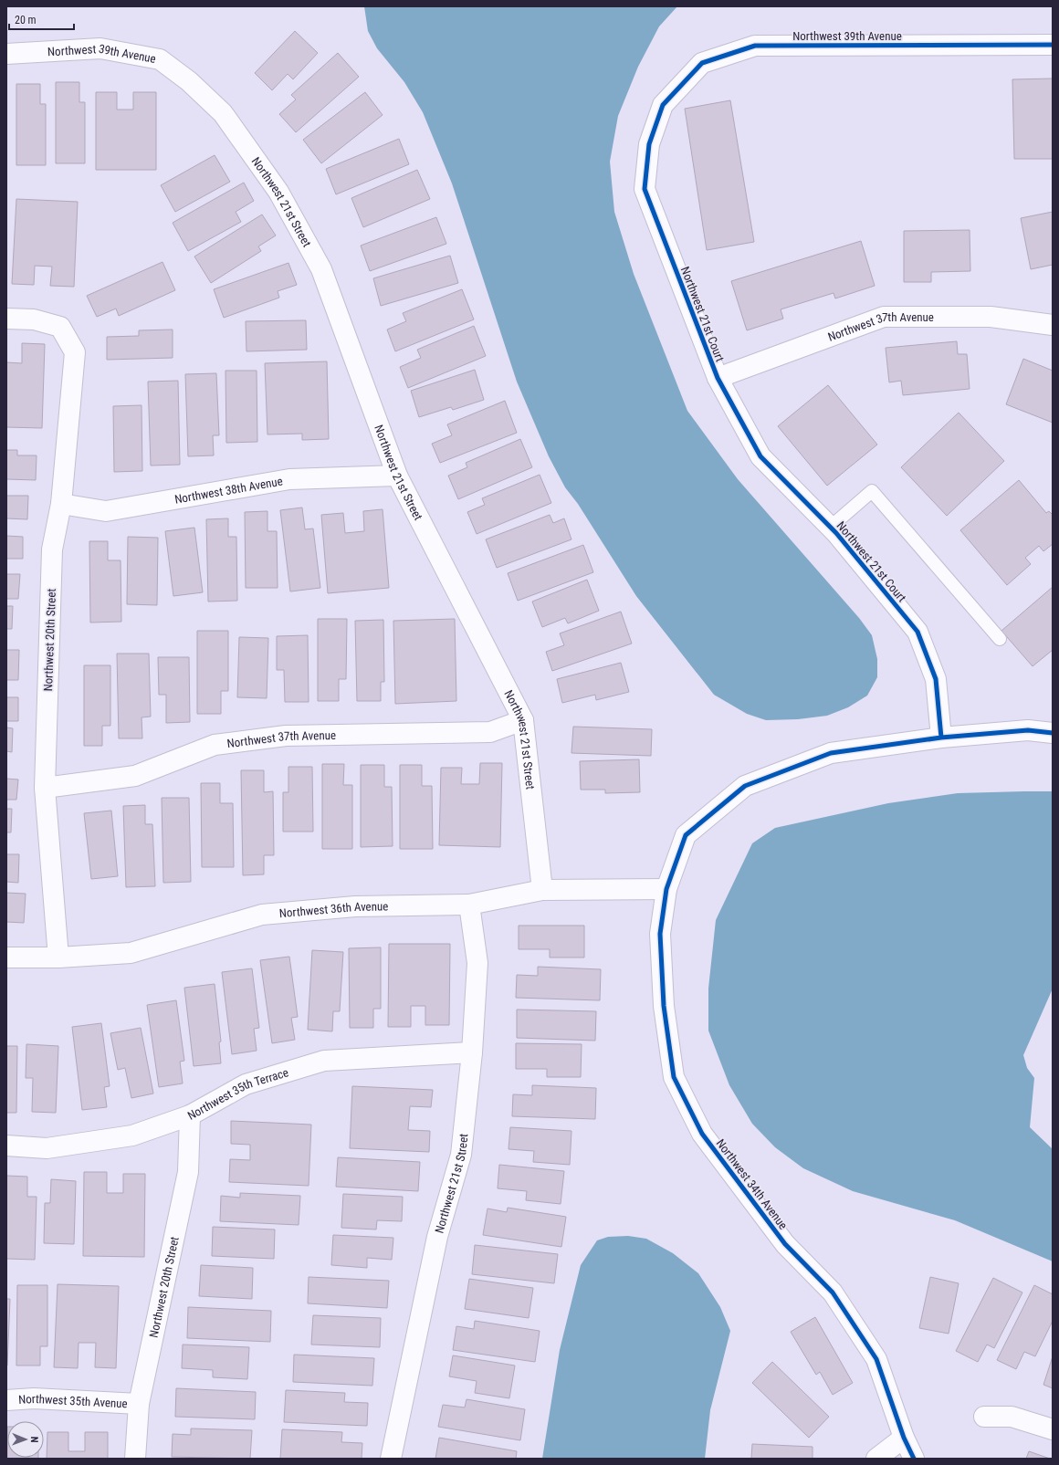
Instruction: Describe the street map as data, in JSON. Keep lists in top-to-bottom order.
{
  "streets": {
    "street": [
      "Northwest 39th Avenue",
      "Northwest 21st Street",
      "Northwest 21st Court",
      "Northwest 37th Avenue",
      "Northwest 38th Avenue",
      "Northwest 20th Street",
      "Northwest 36th Avenue",
      "Northwest 35th Terrace",
      "Northwest 34th Avenue",
      "Northwest 35th Avenue"
    ]
  },
  "crossings": [
    ["Northwest 39th Avenue", "Northwest 21st Street"],
    ["Northwest 39th Avenue", "Northwest 21st Court"],
    ["Northwest 21st Street", "Northwest 37th Avenue"],
    ["Northwest 21st Street", "Northwest 38th Avenue"],
    ["Northwest 21st Street", "Northwest 36th Avenue"],
    ["Northwest 21st Street", "Northwest 35th Terrace"],
    ["Northwest 21st Court", "Northwest 37th Avenue"],
    ["Northwest 37th Avenue", "Northwest 20th Street"],
    ["Northwest 38th Avenue", "Northwest 20th Street"],
    ["Northwest 20th Street", "Northwest 36th Avenue"],
    ["Northwest 20th Street", "Northwest 35th Terrace"],
    ["Northwest 20th Street", "Northwest 35th Avenue"],
    ["Northwest 36th Avenue", "Northwest 34th Avenue"]
  ],
  "scale_bar": "20 m",
  "north": "right"
}
